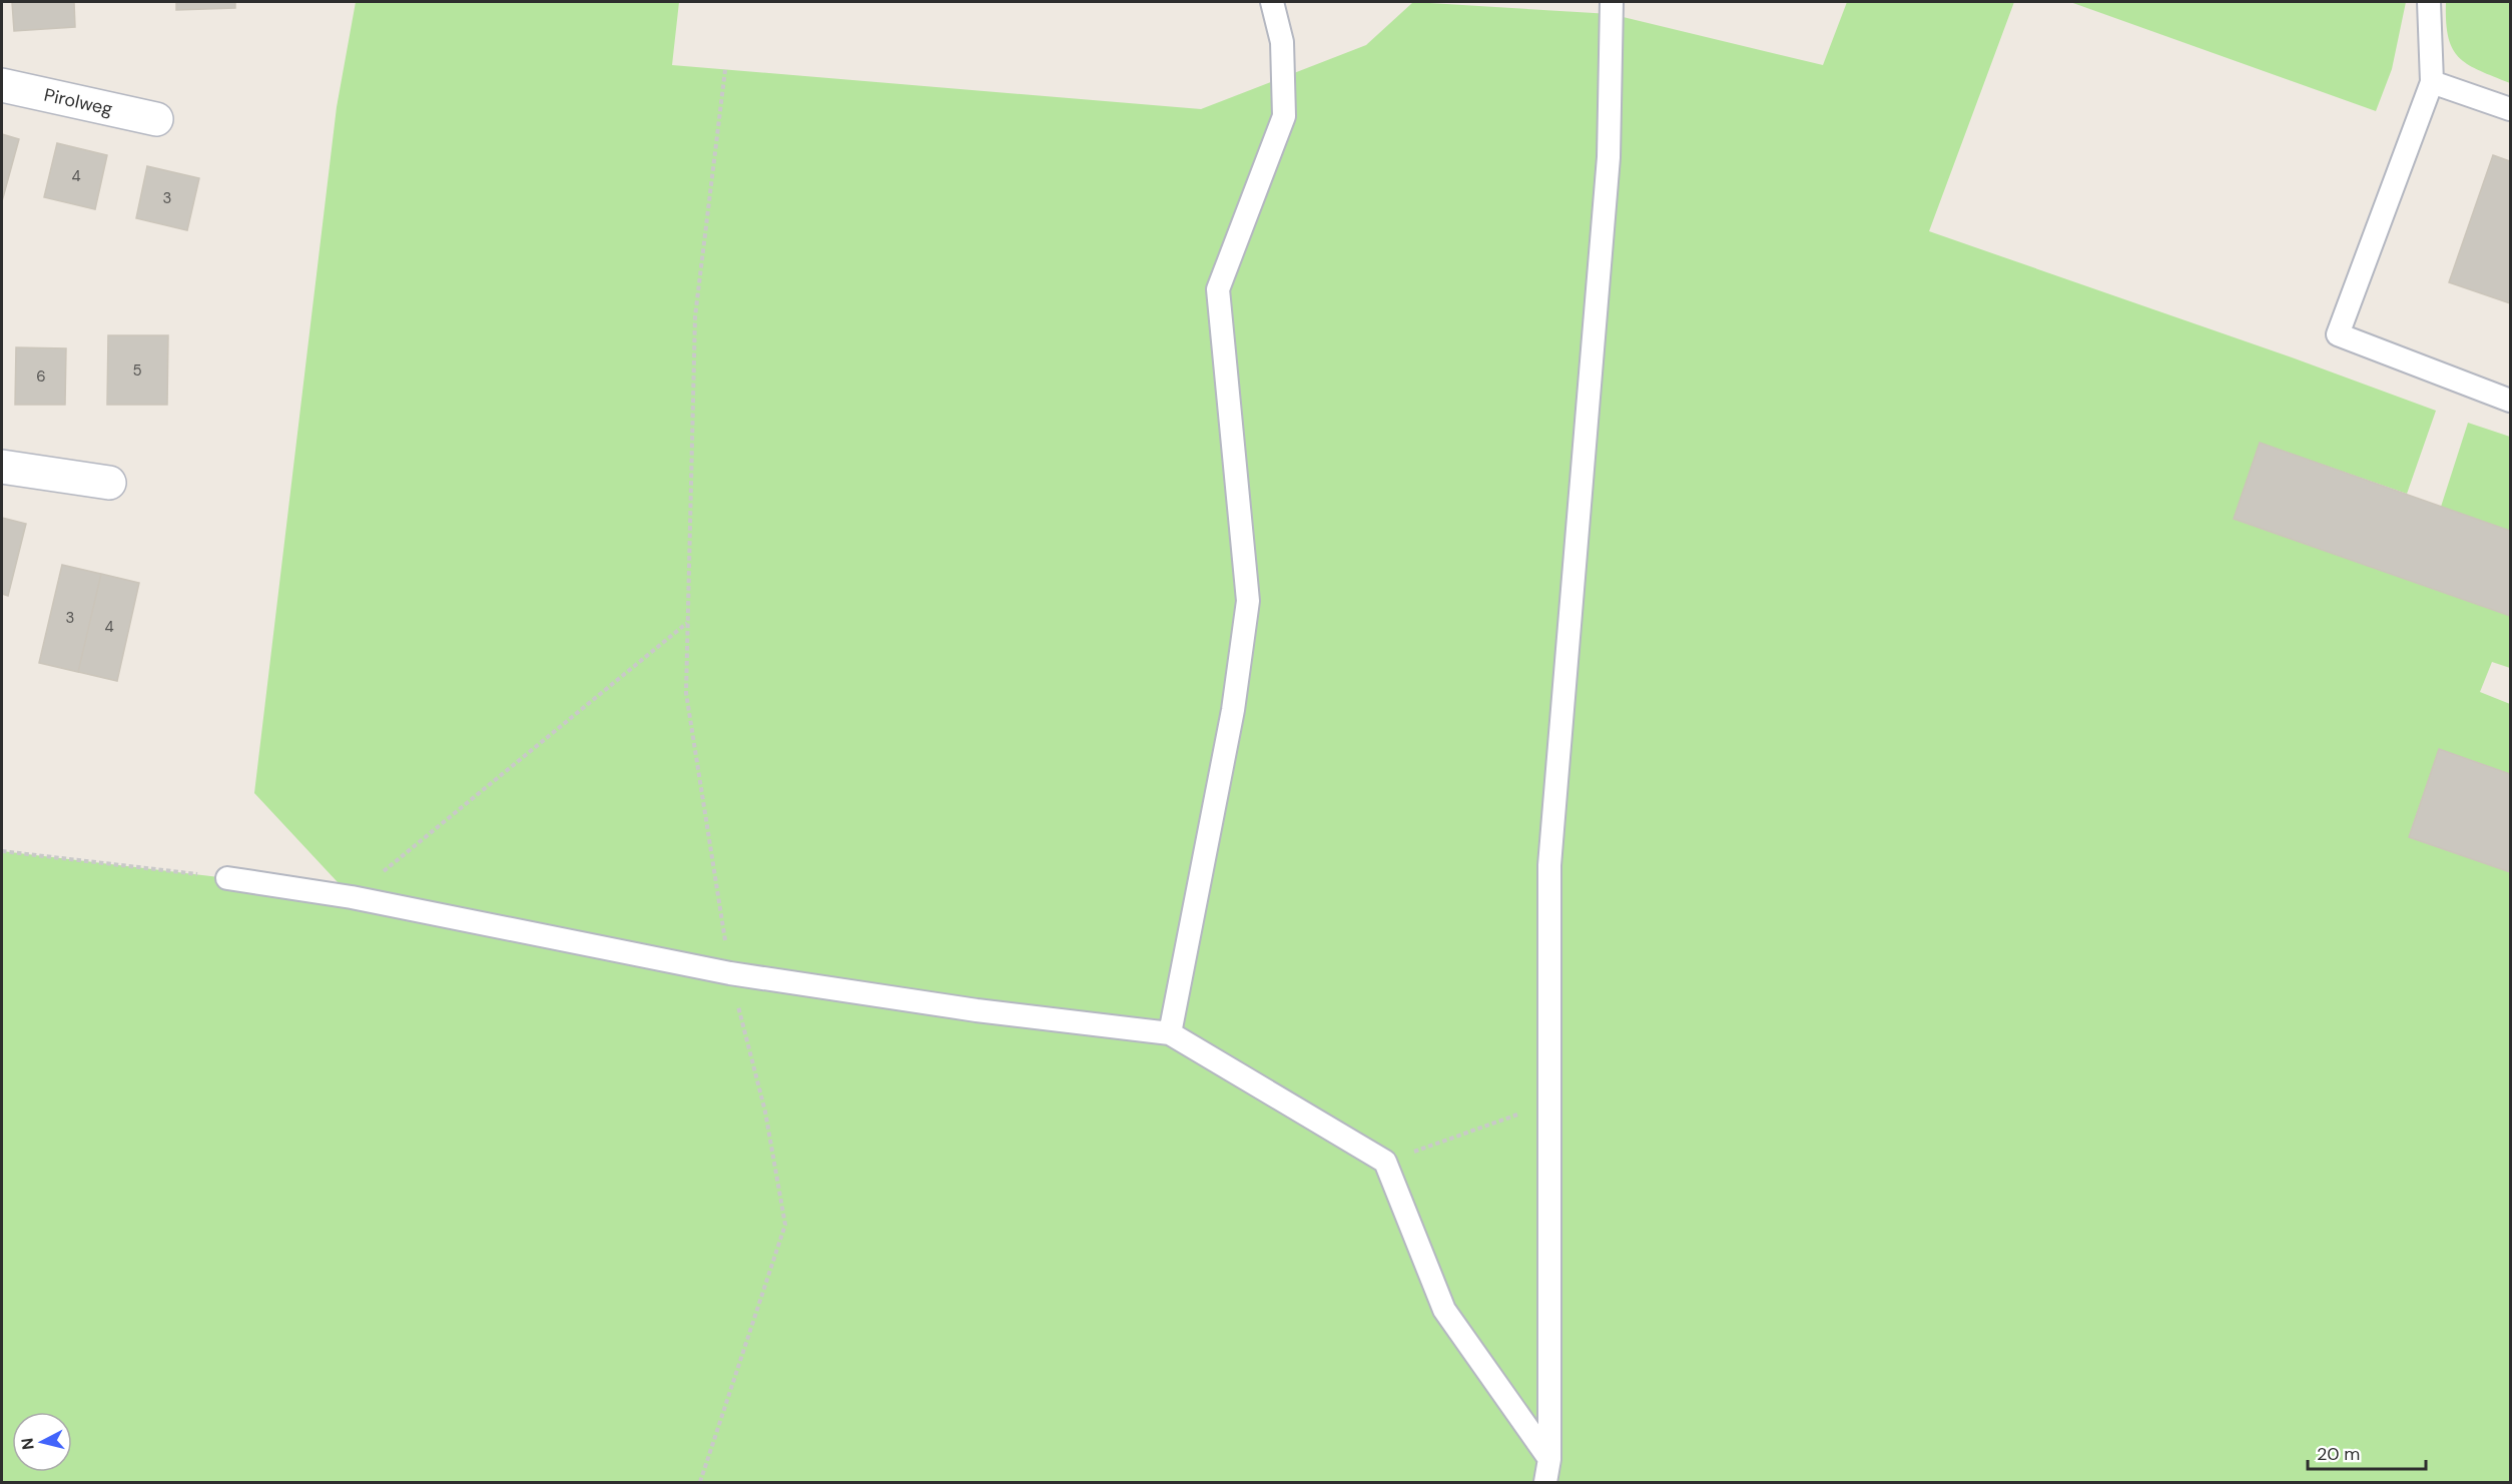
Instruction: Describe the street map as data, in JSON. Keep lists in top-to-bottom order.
{
  "streets": {
    "street": ["Pirolweg"]
  },
  "house_numbers": [
    "4",
    "3",
    "5",
    "6",
    "3",
    "4"
  ],
  "scale_bar": "20 m",
  "north": "left"
}
